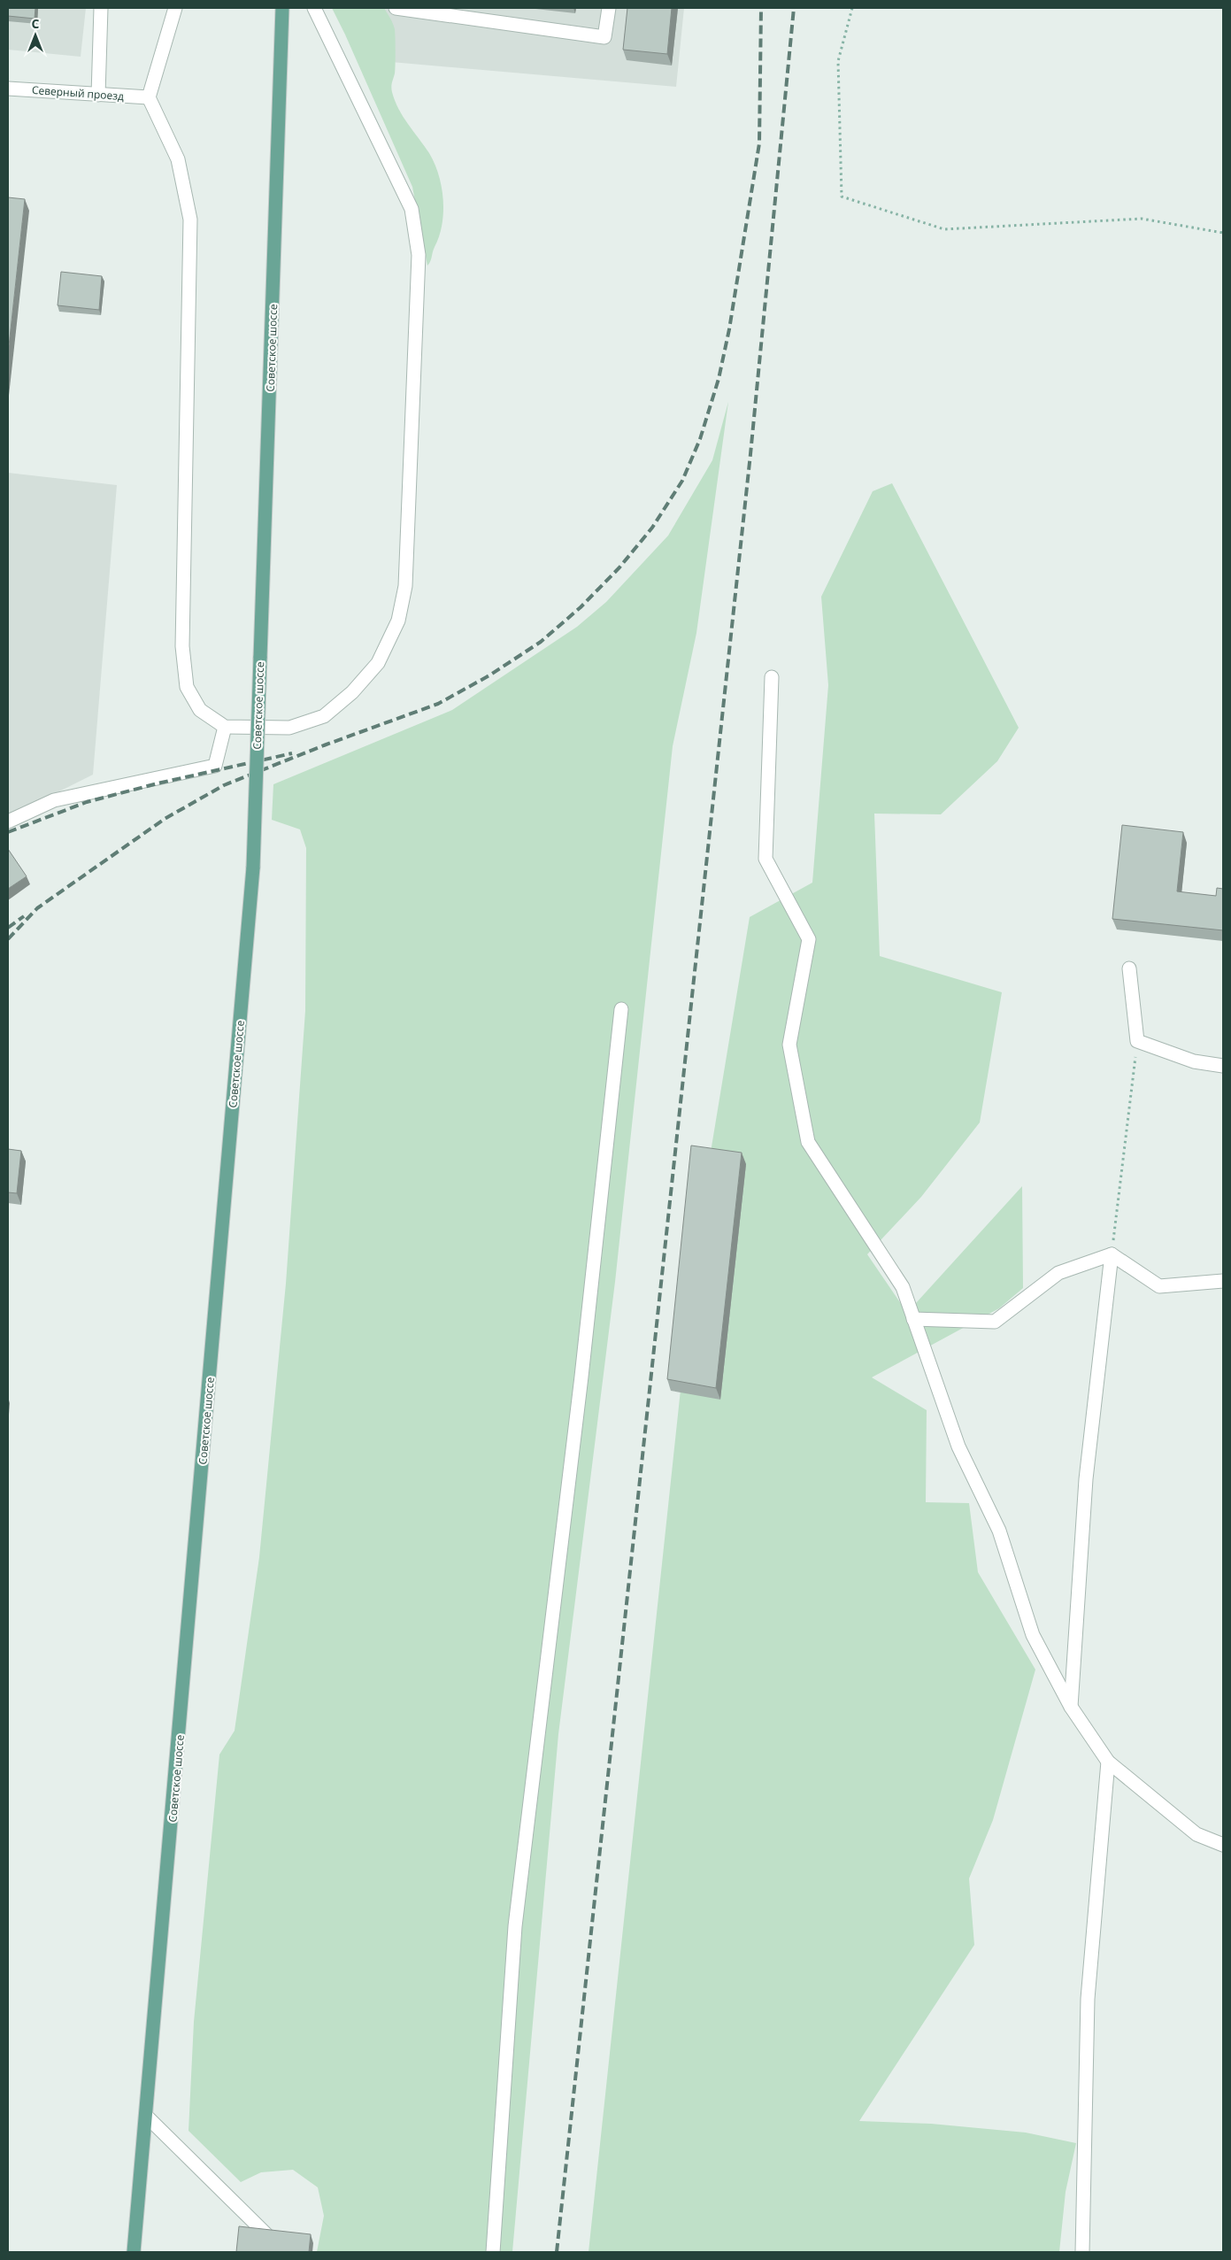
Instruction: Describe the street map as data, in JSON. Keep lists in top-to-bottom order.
{
  "streets": {
    "main road": ["Советское шоссе"],
    "street": ["Северный проезд"]
  },
  "north": "top"
}
